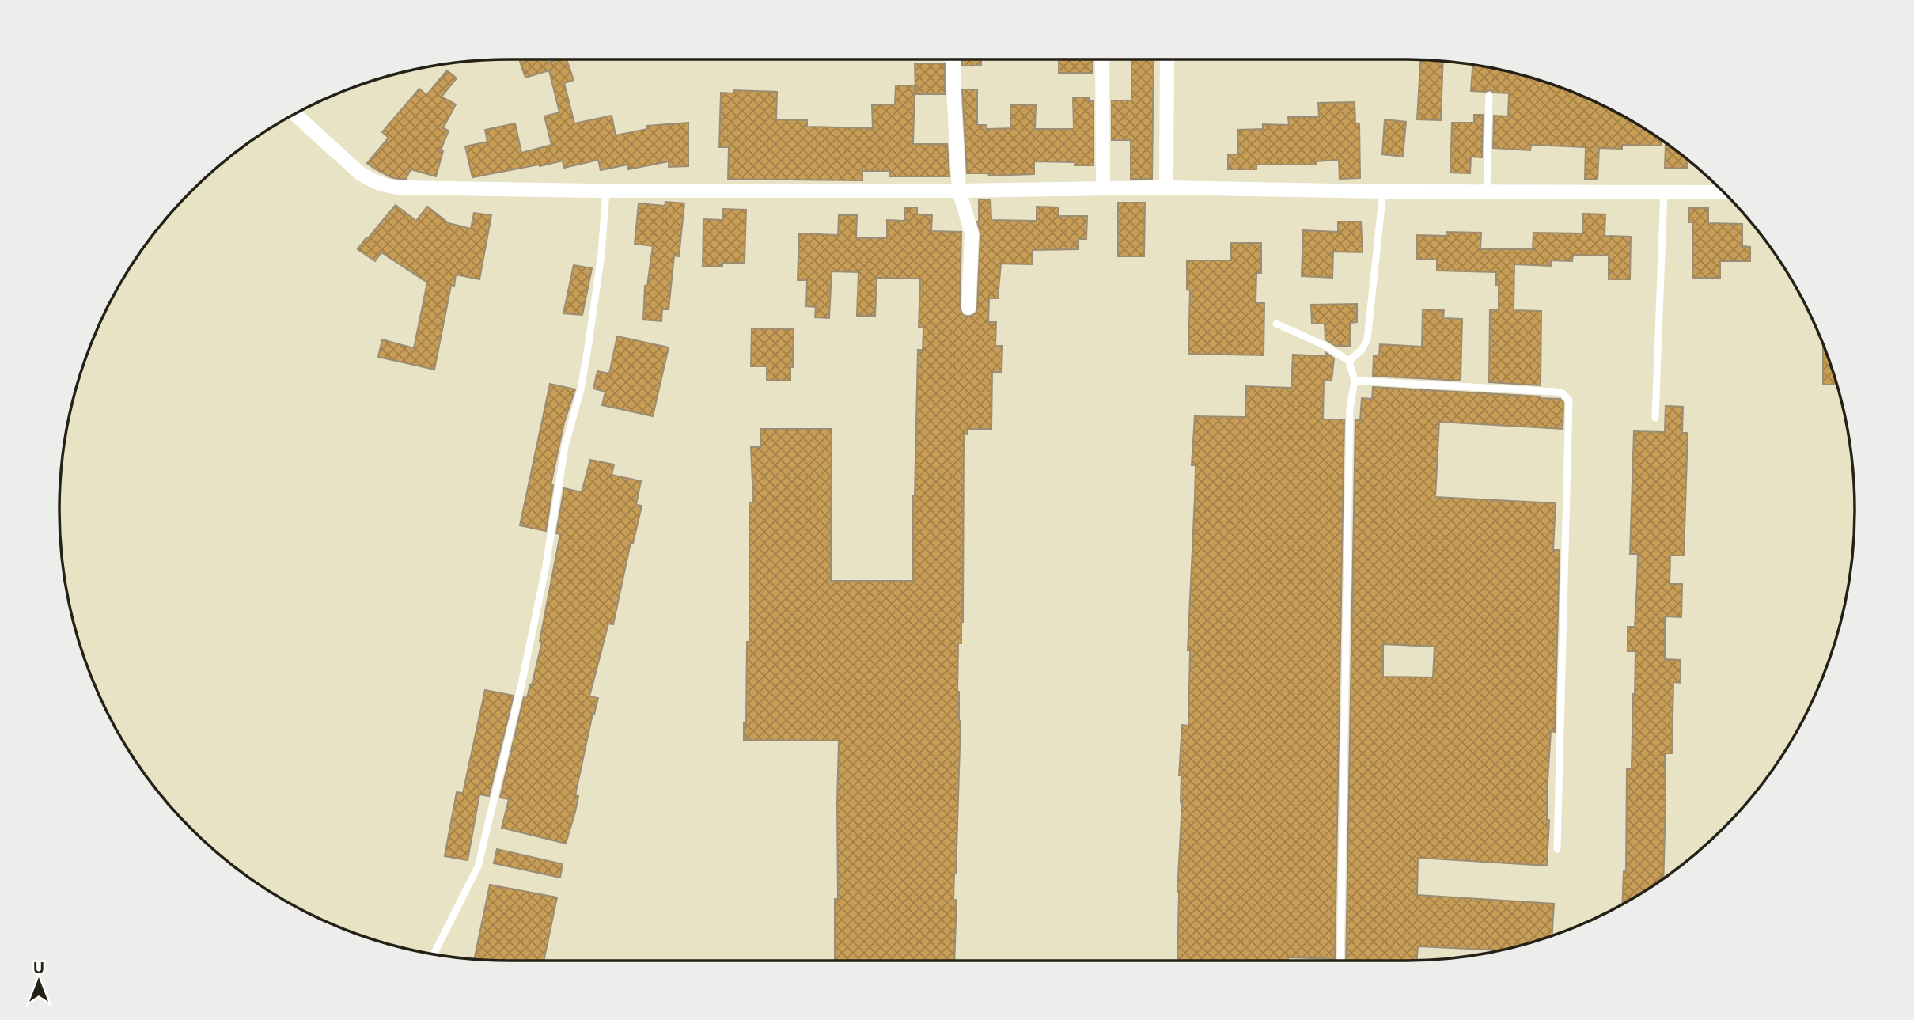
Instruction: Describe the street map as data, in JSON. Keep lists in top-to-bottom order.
{
  "north": "top"
}
